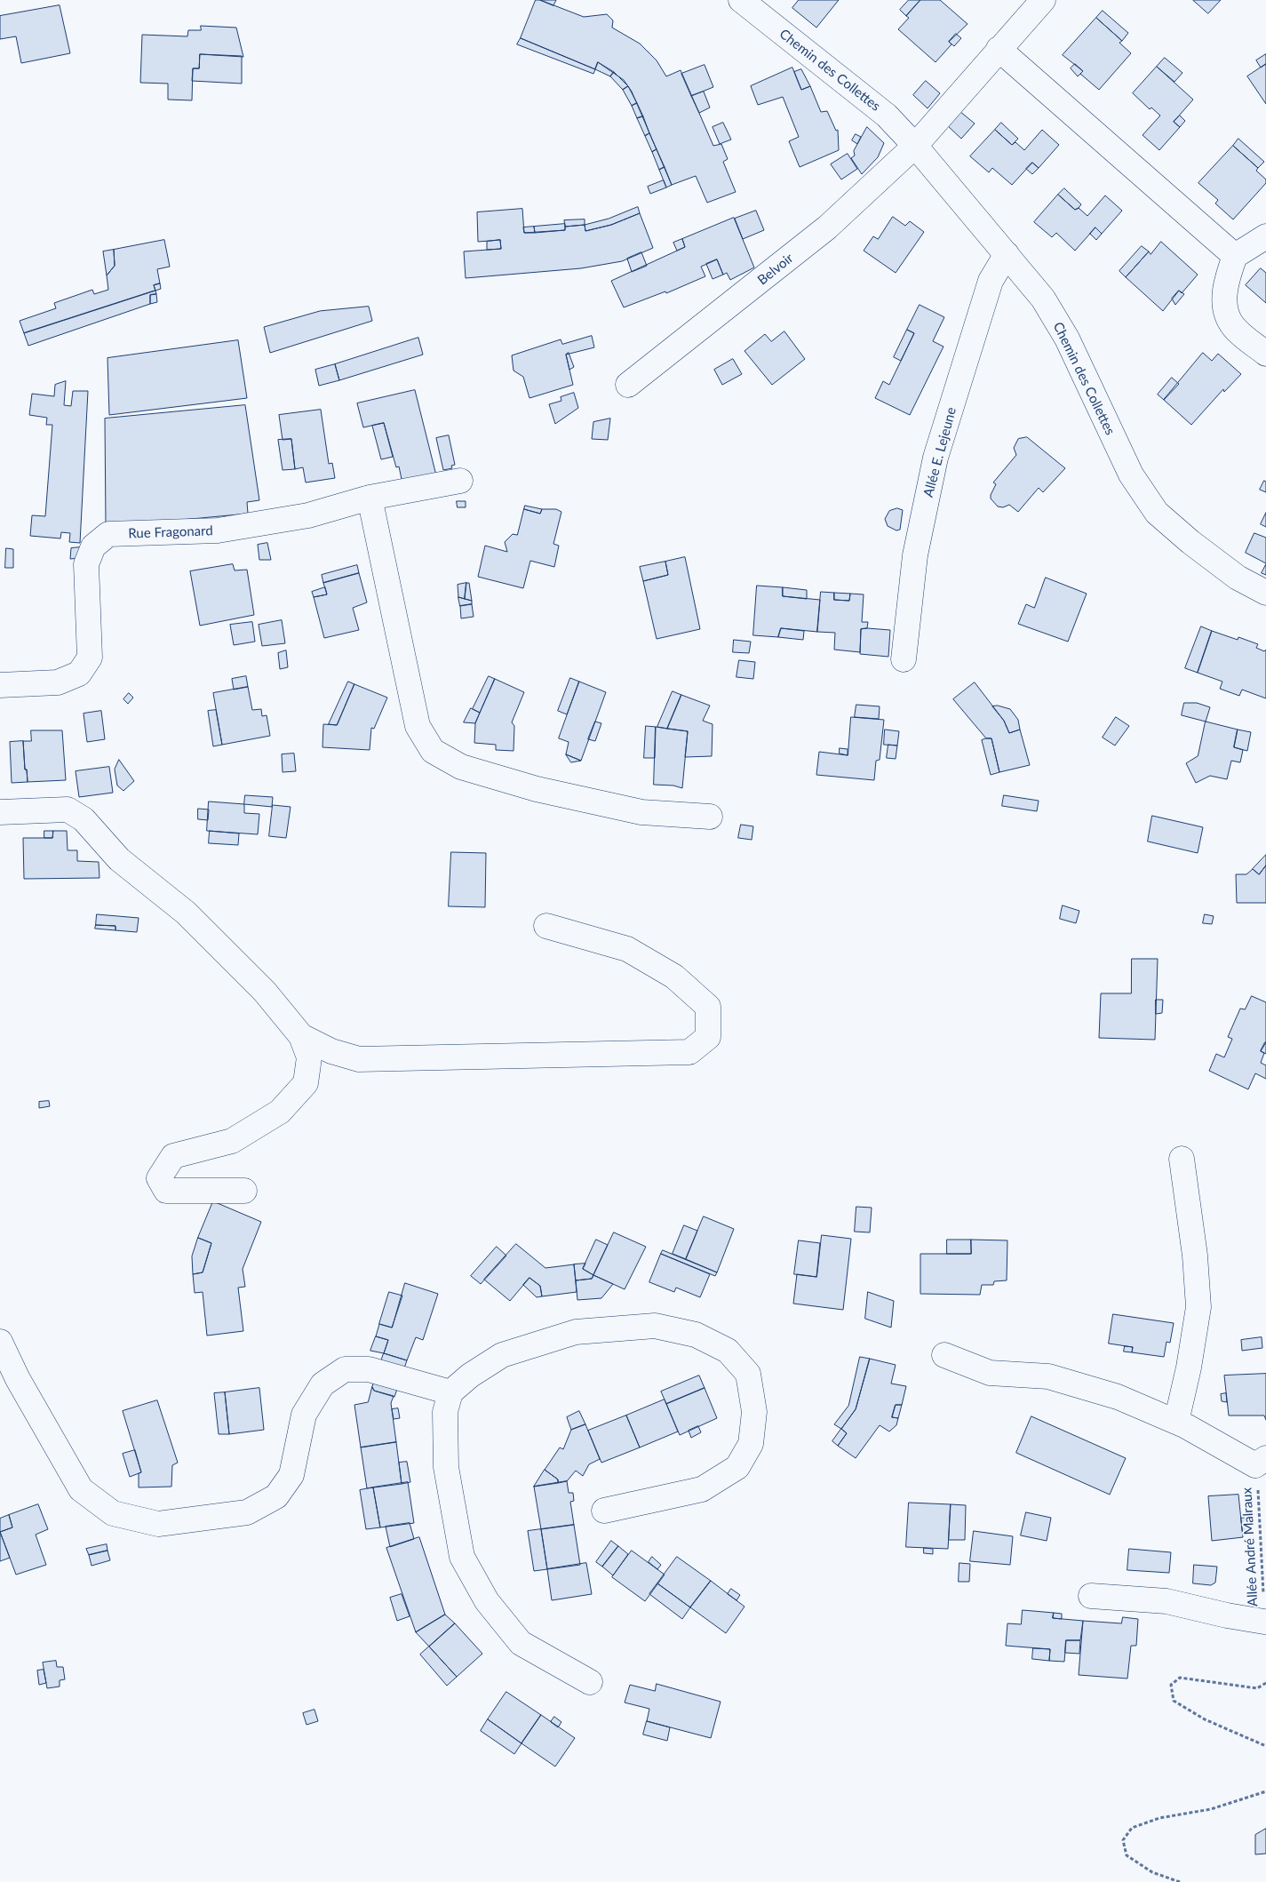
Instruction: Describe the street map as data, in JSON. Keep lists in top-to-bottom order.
{
  "streets": {
    "street": [
      "Chemin des Collettes",
      "Belvoir",
      "Allée E. Lejeune",
      "Rue Fragonard"
    ],
    "path": ["Allée André Malraux"]
  },
  "crossings": [
    ["Chemin des Collettes", "Belvoir"],
    ["Chemin des Collettes", "Allée E. Lejeune"]
  ]
}
